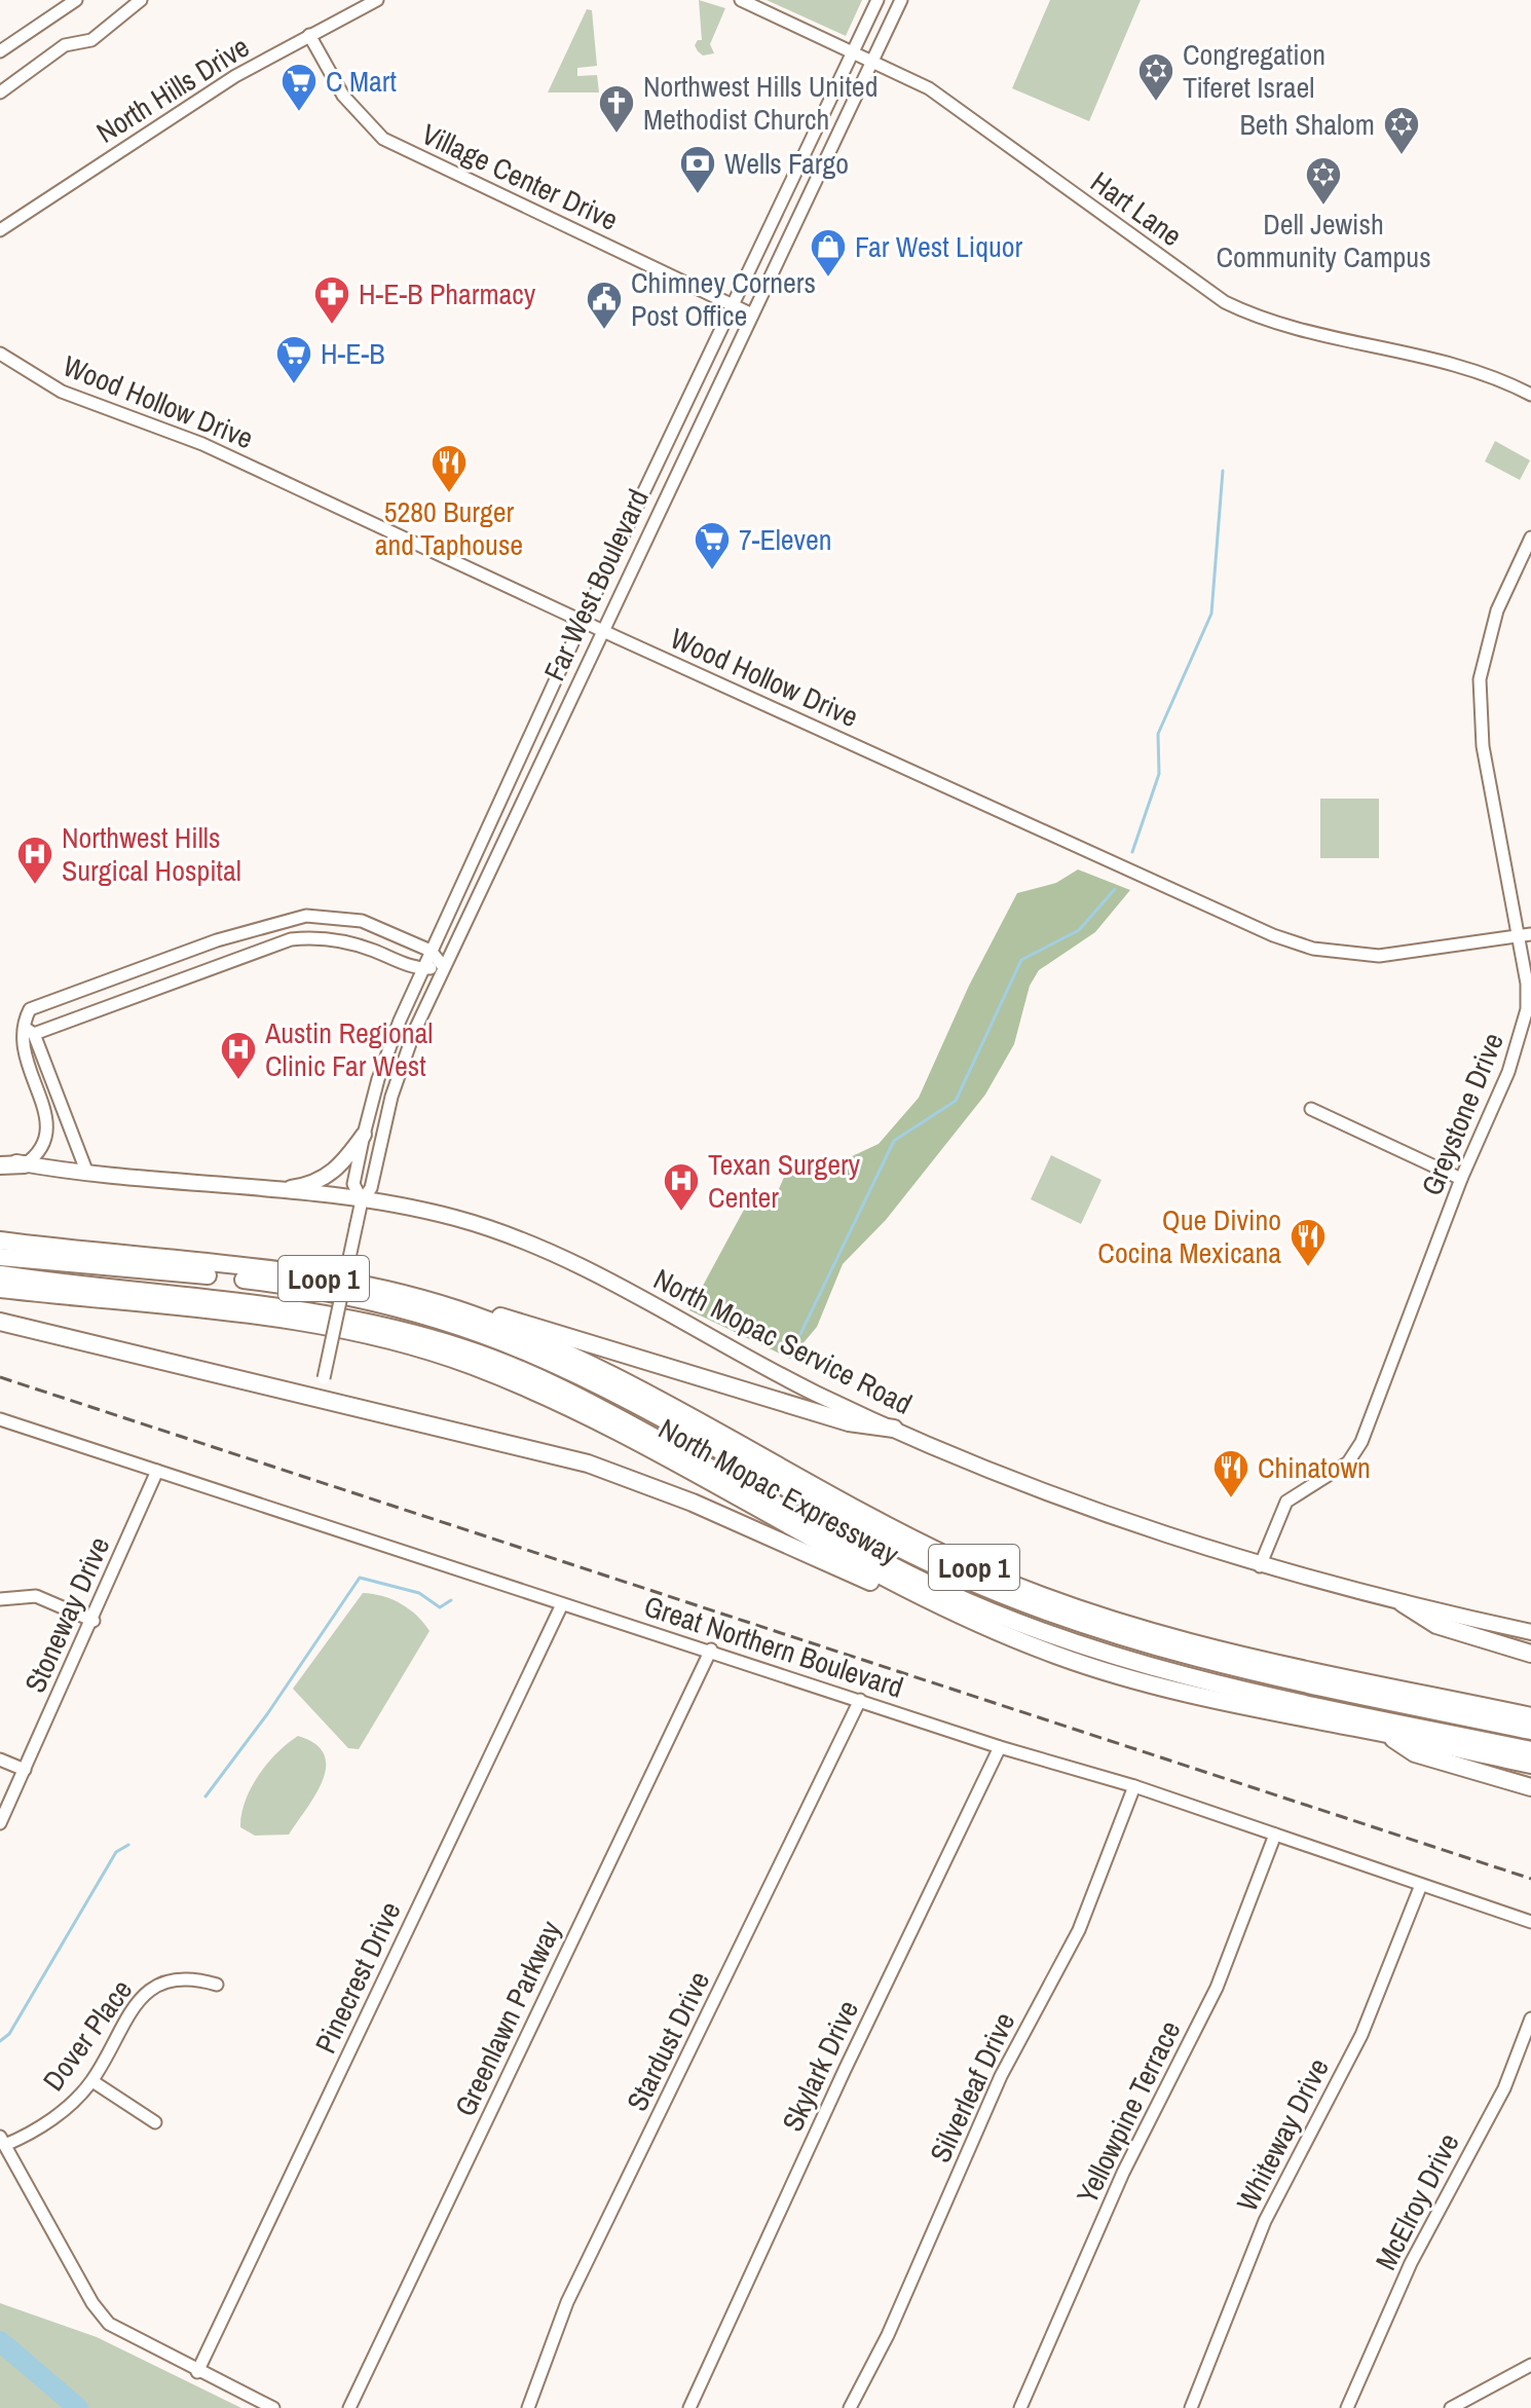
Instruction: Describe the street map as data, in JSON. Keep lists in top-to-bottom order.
{
  "streets": {
    "highway": ["Loop 1", "North Mopac Expressway"],
    "main road": ["North Mopac Service Road"],
    "street": [
      "North Hills Drive",
      "Village Center Drive",
      "Hart Lane",
      "Wood Hollow Drive",
      "Far West Boulevard",
      "Greystone Drive",
      "Stoneway Drive",
      "Great Northern Boulevard",
      "Pinecrest Drive",
      "Greenlawn Parkway",
      "Dover Place",
      "Stardust Drive",
      "Skylark Drive",
      "Silverleaf Drive",
      "Yellowpine Terrace",
      "Whiteway Drive",
      "McElroy Drive"
    ]
  },
  "crossings": [
    ["North Hills Drive", "Village Center Drive"],
    ["Village Center Drive", "Far West Boulevard"],
    ["Hart Lane", "Far West Boulevard"],
    ["Wood Hollow Drive", "Far West Boulevard"],
    ["Wood Hollow Drive", "Greystone Drive"],
    ["Far West Boulevard", "North Mopac Service Road"],
    ["Greystone Drive", "North Mopac Service Road"],
    ["Stoneway Drive", "Great Northern Boulevard"],
    ["Great Northern Boulevard", "Pinecrest Drive"],
    ["Great Northern Boulevard", "Greenlawn Parkway"],
    ["Great Northern Boulevard", "Stardust Drive"],
    ["Great Northern Boulevard", "Skylark Drive"],
    ["Great Northern Boulevard", "Silverleaf Drive"],
    ["Great Northern Boulevard", "Yellowpine Terrace"],
    ["Great Northern Boulevard", "Whiteway Drive"]
  ],
  "places": {
    "synagogue": ["Congregation Tiferet Israel", "Beth Shalom", "Dell Jewish Community Campus"],
    "supermarket": ["C Mart", "H-E-B", "7-Eleven"],
    "church": ["Northwest Hills United Methodist Church"],
    "bank": ["Wells Fargo"],
    "shop": ["Far West Liquor"],
    "pharmacy": ["H-E-B Pharmacy"],
    "public building": ["Chimney Corners Post Office"],
    "restaurant": ["5280 Burger and Taphouse", "Que Divino Cocina Mexicana", "Chinatown"],
    "hospital": ["Northwest Hills Surgical Hospital", "Austin Regional Clinic Far West", "Texan Surgery Center"]
  }
}
